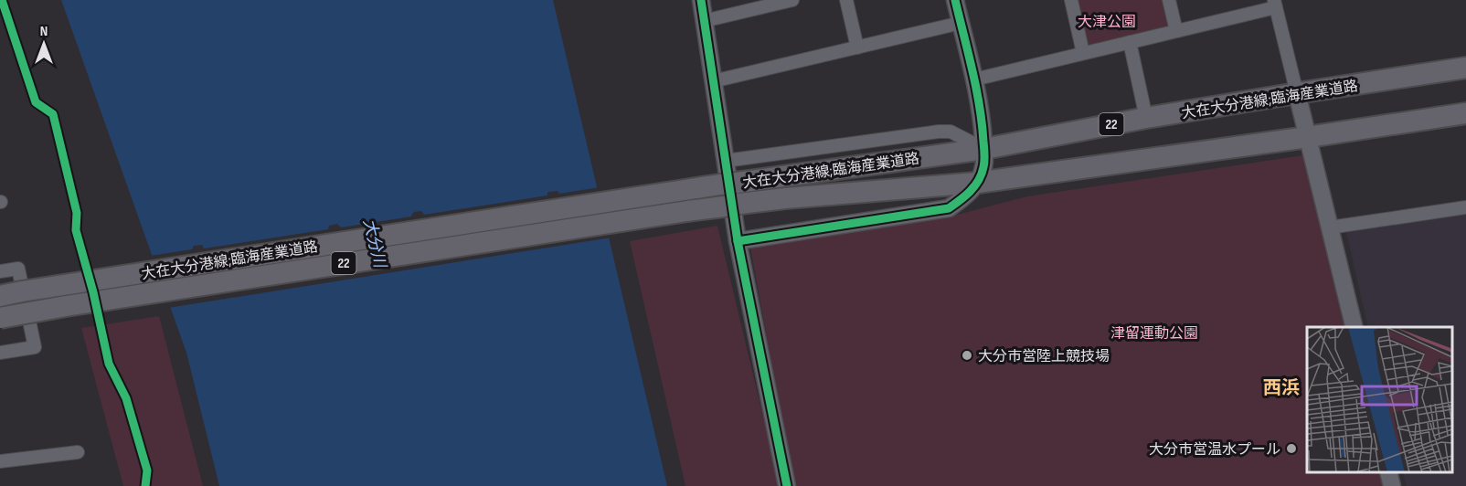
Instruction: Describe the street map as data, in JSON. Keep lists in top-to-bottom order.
{
  "streets": {
    "main road": ["大在大分港線;臨海産業道路", "22"]
  },
  "districts": ["西浜"],
  "water": ["大分川"],
  "parks": ["大津公園", "津留運動公園"],
  "places": ["大分市営陸上競技場", "大分市営温水プール"],
  "north": "top"
}
